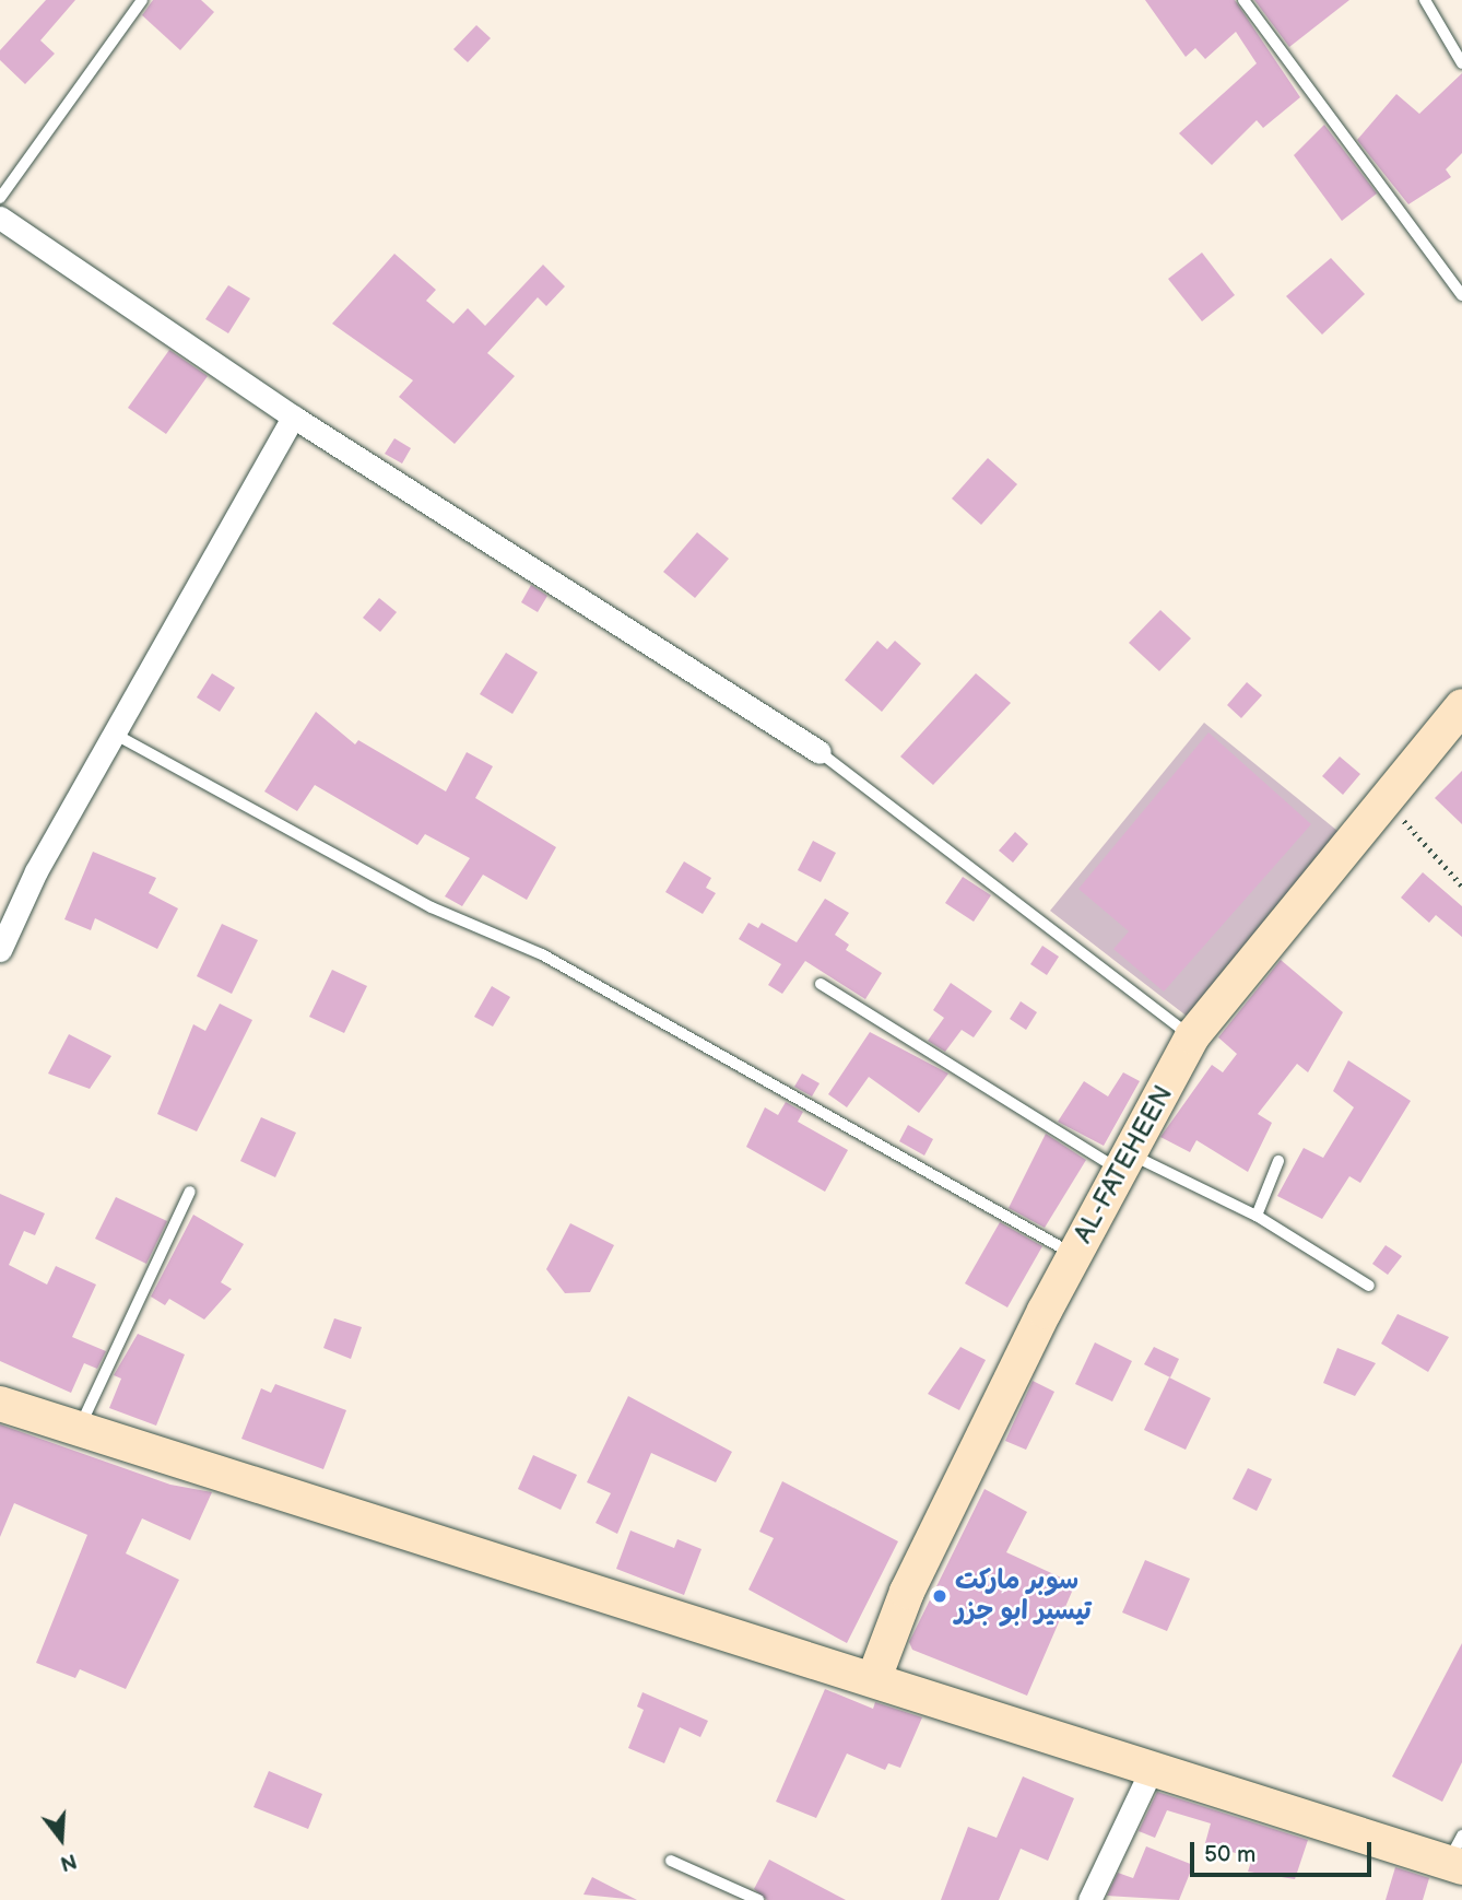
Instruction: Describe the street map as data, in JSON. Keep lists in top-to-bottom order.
{
  "streets": {
    "street": ["AL-FATEHEEN"]
  },
  "places": ["سوبر ماركت تيسير ابو جزر"],
  "scale_bar": "50 m",
  "north": "bottom"
}
